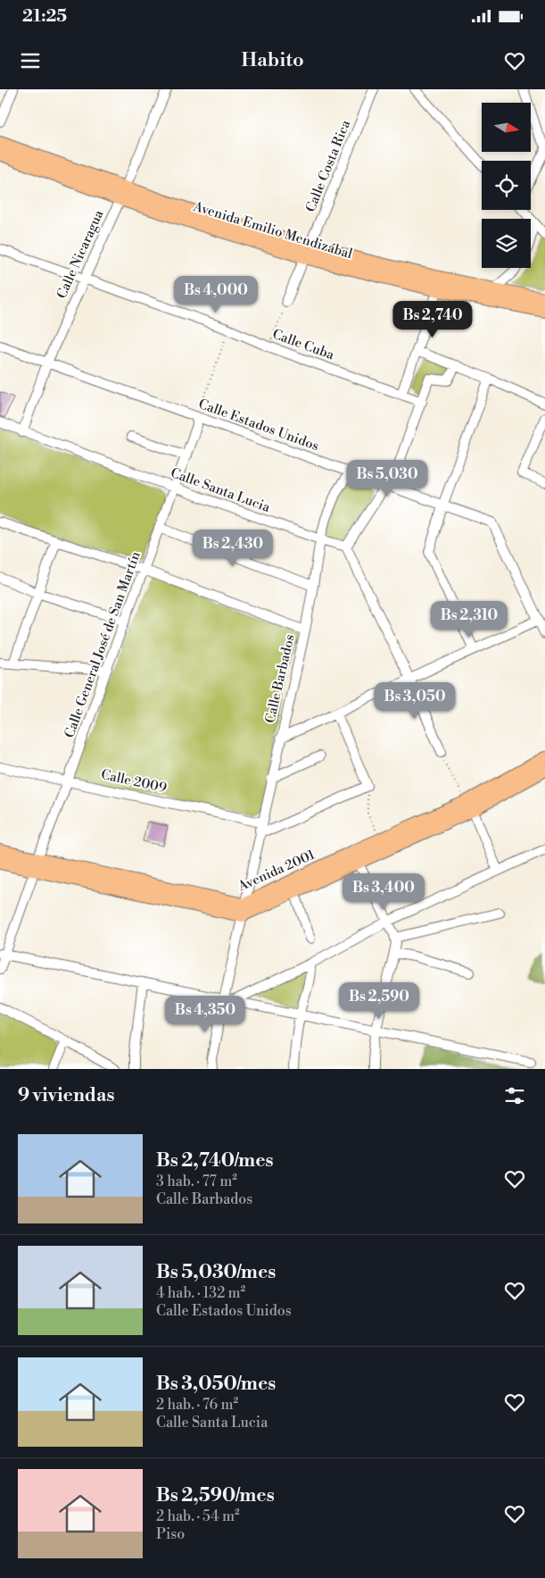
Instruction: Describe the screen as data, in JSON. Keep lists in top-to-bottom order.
{
  "streets": {
    "main road": ["Avenida Emilio Mendizábal", "Avenida 2001"],
    "street": [
      "Calle Costa Rica",
      "Calle Nicaragua",
      "Calle Cuba",
      "Calle Estados Unidos",
      "Calle Santa Lucia",
      "Calle General José de San Martín",
      "Calle Barbados",
      "Calle 2009"
    ]
  },
  "crossings": [
    ["Calle Costa Rica", "Avenida Emilio Mendizábal"],
    ["Avenida Emilio Mendizábal", "Calle Nicaragua"],
    ["Calle Nicaragua", "Calle Cuba"],
    ["Calle Nicaragua", "Calle Estados Unidos"],
    ["Calle Nicaragua", "Calle Santa Lucia"],
    ["Calle Estados Unidos", "Calle General José de San Martín"],
    ["Calle Estados Unidos", "Calle Barbados"],
    ["Calle Santa Lucia", "Calle General José de San Martín"],
    ["Calle Santa Lucia", "Calle Barbados"],
    ["Calle General José de San Martín", "Calle 2009"],
    ["Calle General José de San Martín", "Avenida 2001"],
    ["Calle Barbados", "Calle 2009"],
    ["Calle Barbados", "Avenida 2001"]
  ],
  "north": "right",
  "page": {
    "status": "21:25",
    "header": "Habito",
    "price": [
      "Bs 4,000",
      "Bs 2,740",
      "Bs 5,030",
      "Bs 2,430",
      "Bs 2,310",
      "Bs 3,050",
      "Bs 3,400",
      "Bs 2,590",
      "Bs 4,350"
    ],
    "heading": "9 viviendas",
    "list": [
      {
        "name": "Bs 2,740/mes",
        "note": "3 hab. · 77 m² · Calle Barbados"
      },
      {
        "name": "Bs 5,030/mes",
        "note": "4 hab. · 132 m² · Calle Estados Unidos"
      },
      {
        "name": "Bs 3,050/mes",
        "note": "2 hab. · 76 m² · Calle Santa Lucia"
      },
      {
        "name": "Bs 2,590/mes",
        "note": "2 hab. · 54 m² · Piso"
      }
    ]
  }
}
